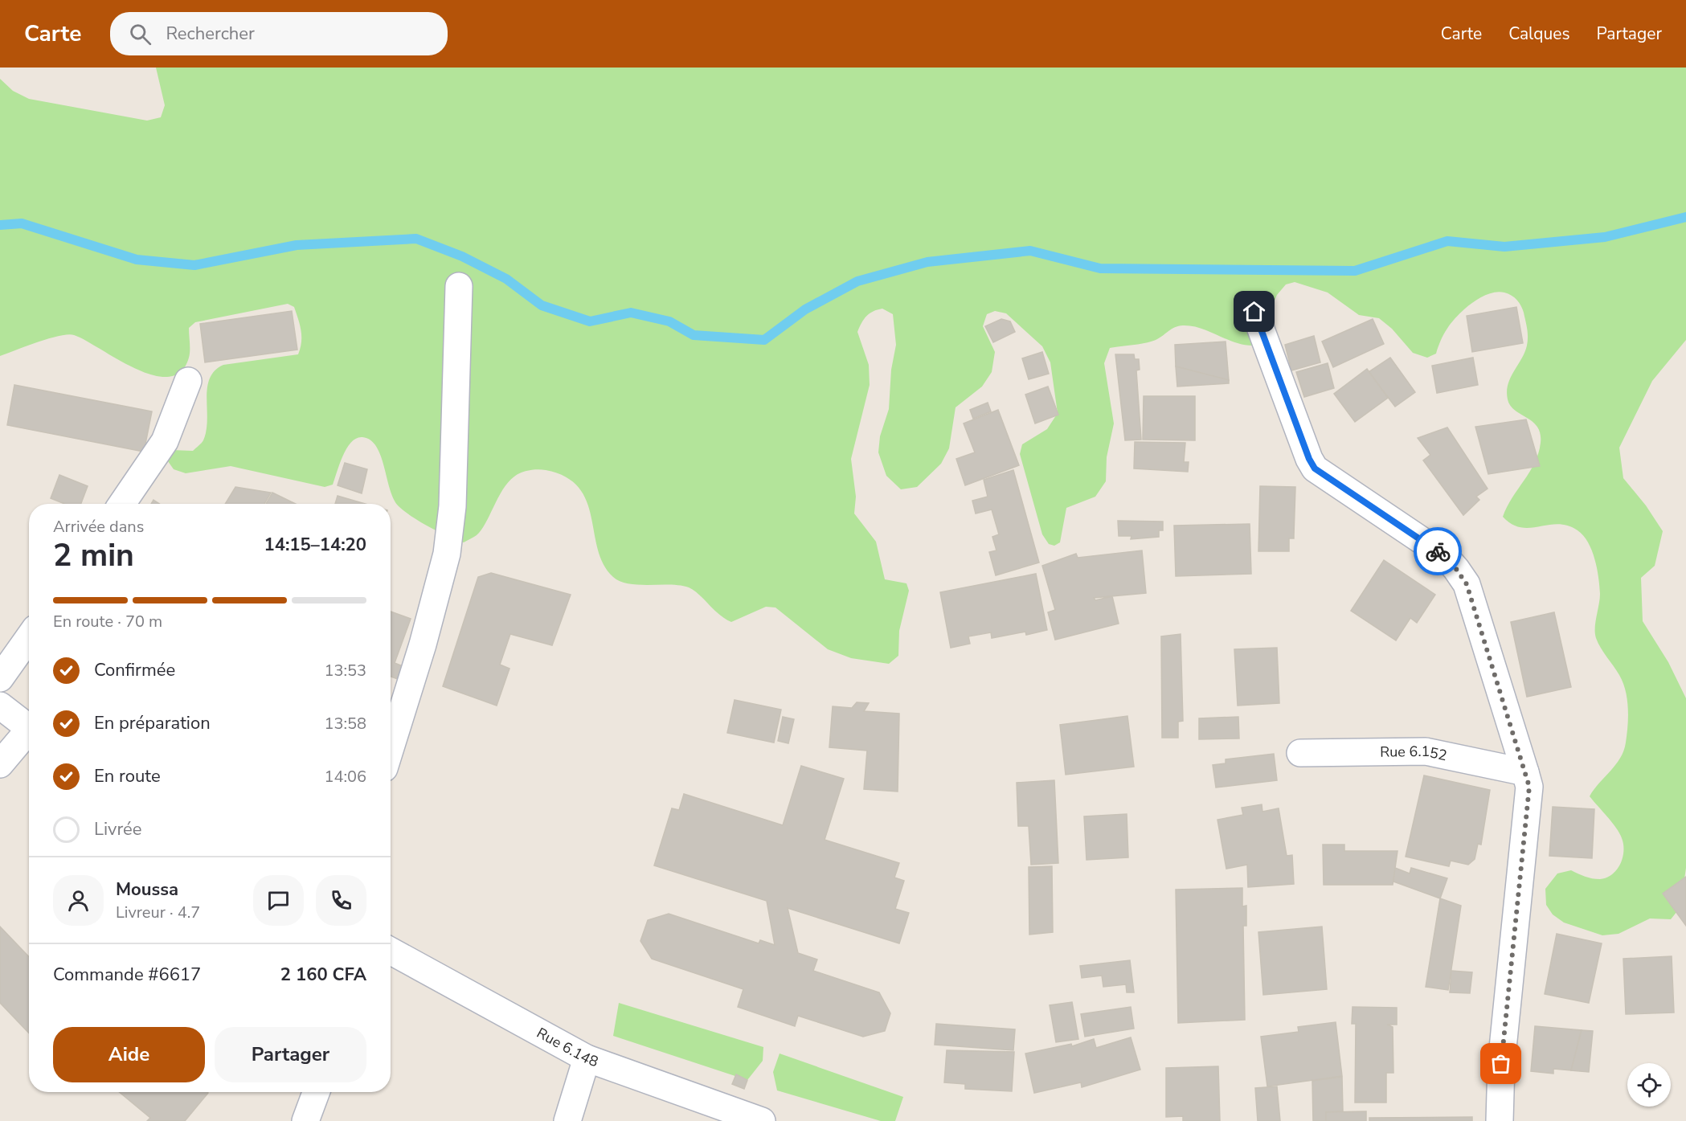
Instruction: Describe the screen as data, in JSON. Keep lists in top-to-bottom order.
{
  "streets": {
    "street": ["Rue 6.152", "Rue 6.148"]
  },
  "page": {
    "header": "Carte",
    "search": "Rechercher",
    "nav": ["Carte", "Calques", "Partager"],
    "heading": ["2 min", "Arrivée dans", "14:15–14:20"],
    "panel": [
      "Moussa",
      "Livreur · 4.7",
      "Commande #6617",
      "2 160 CFA"
    ],
    "bar": "En route · 70 m",
    "list": [
      ["Confirmée", "13:53"],
      ["En préparation", "13:58"],
      ["En route", "14:06"],
      "Livrée"
    ],
    "buttons": ["Aide", "Partager"]
  }
}
